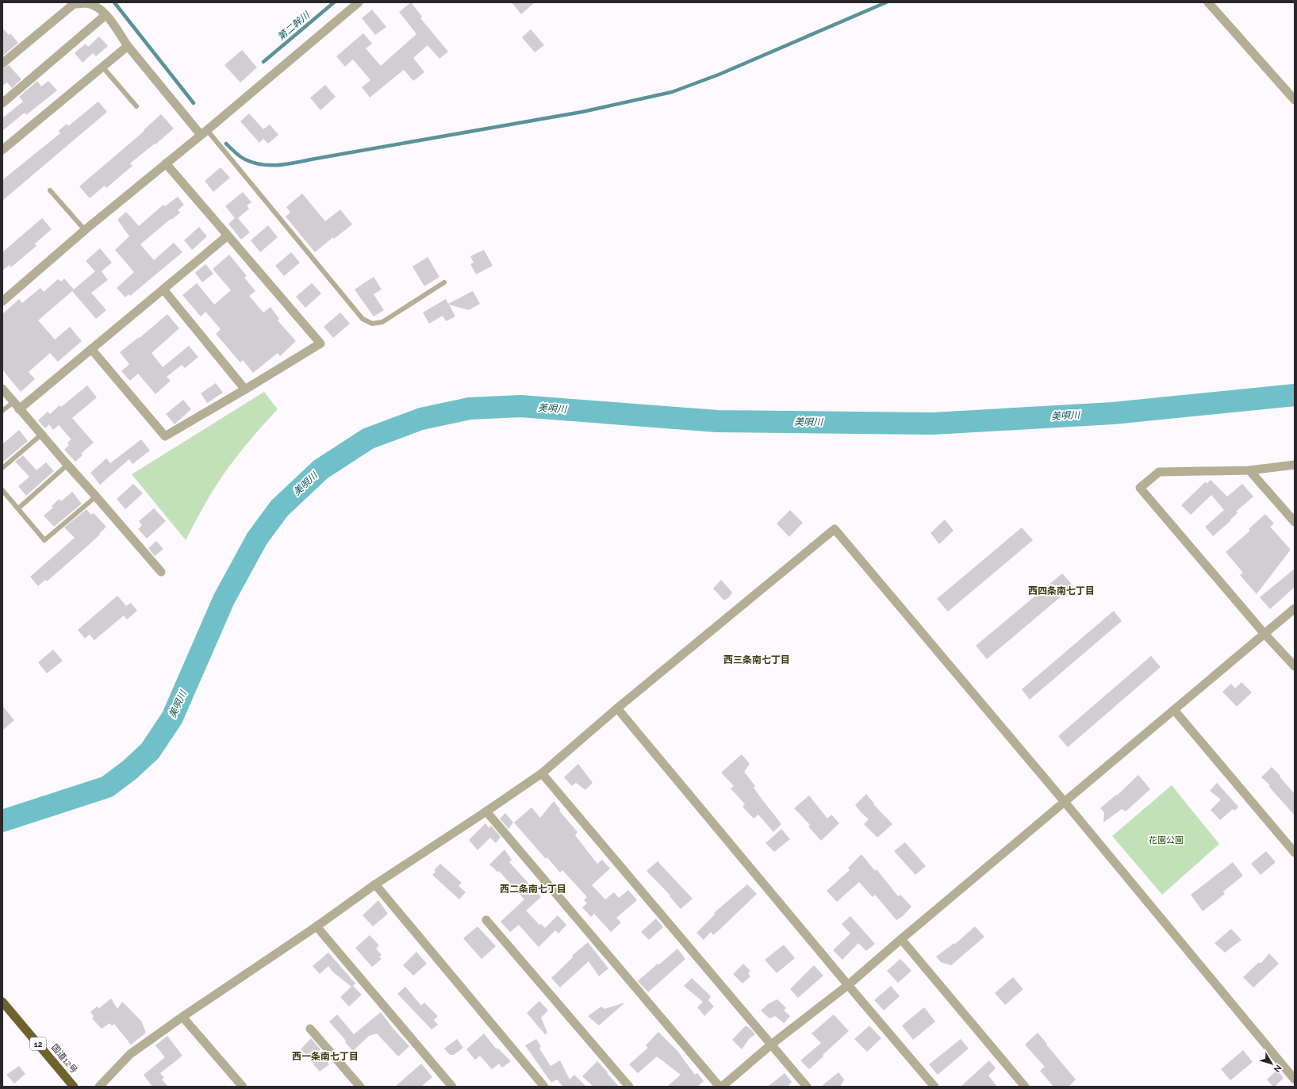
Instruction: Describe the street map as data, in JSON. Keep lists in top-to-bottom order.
{
  "streets": {
    "highway": ["12", "国道12号"]
  },
  "districts": [
    "西四条南七丁目",
    "西三条南七丁目",
    "西二条南七丁目",
    "西一条南七丁目"
  ],
  "water": ["第二幹川", "美唄川"],
  "parks": ["花園公園"],
  "north": "bottom right"
}
